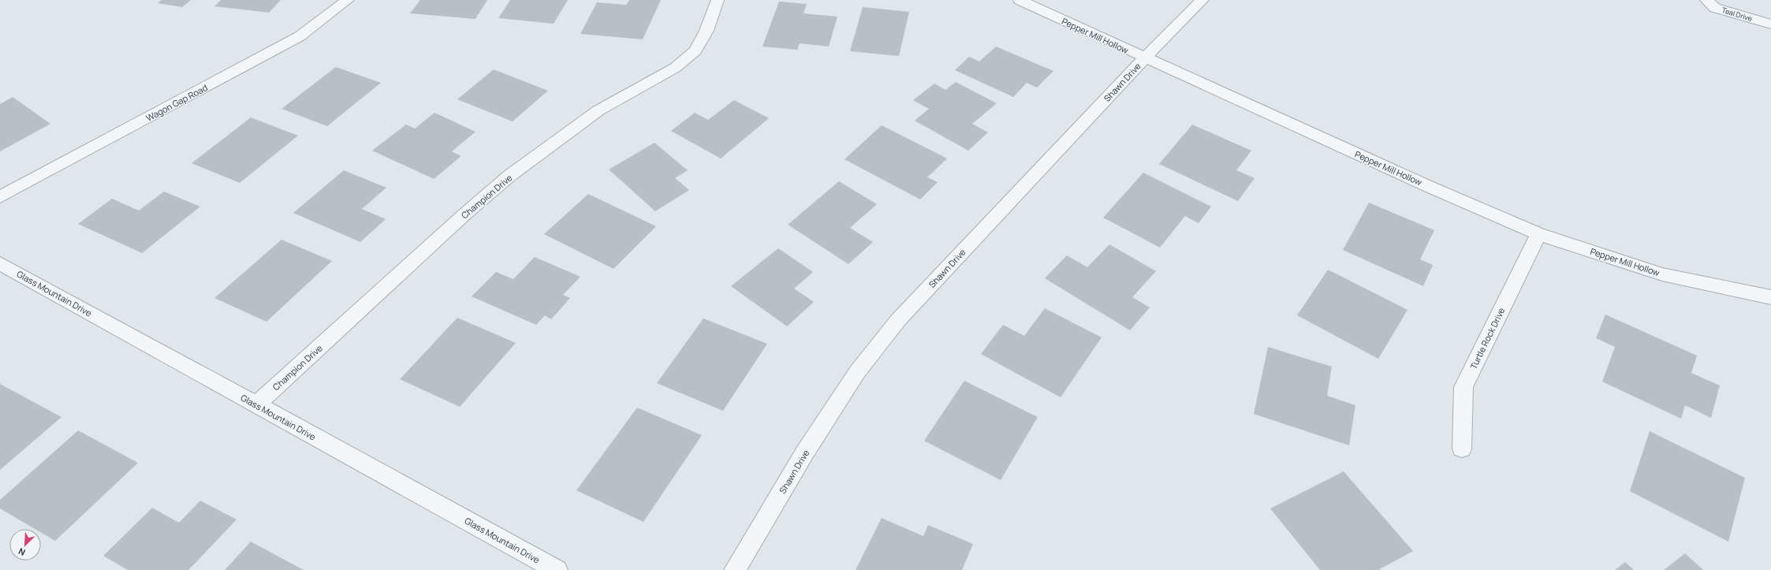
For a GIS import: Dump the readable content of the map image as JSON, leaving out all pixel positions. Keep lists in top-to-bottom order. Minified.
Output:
{"streets":{"street":["Teal Drive","Pepper Mill Hollow","Shawn Drive","Wagon Gap Road","Champion Drive","Glass Mountain Drive","Turtle Rock Drive"]},"crossings":[["Pepper Mill Hollow","Shawn Drive"],["Pepper Mill Hollow","Turtle Rock Drive"],["Champion Drive","Glass Mountain Drive"]],"north":"bottom left"}
